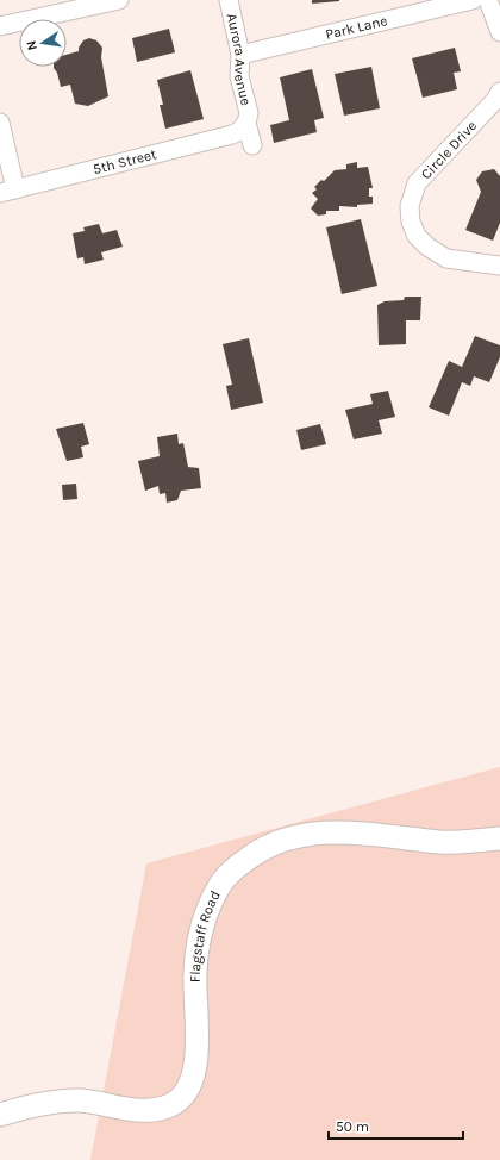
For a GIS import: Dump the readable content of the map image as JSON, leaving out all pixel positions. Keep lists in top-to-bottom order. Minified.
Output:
{"streets":{"street":["Park Lane","Aurora Avenue","Circle Drive","5th Street","Flagstaff Road"]},"crossings":[["Park Lane","Aurora Avenue"],["Aurora Avenue","5th Street"]],"scale_bar":"50 m","north":"left"}
